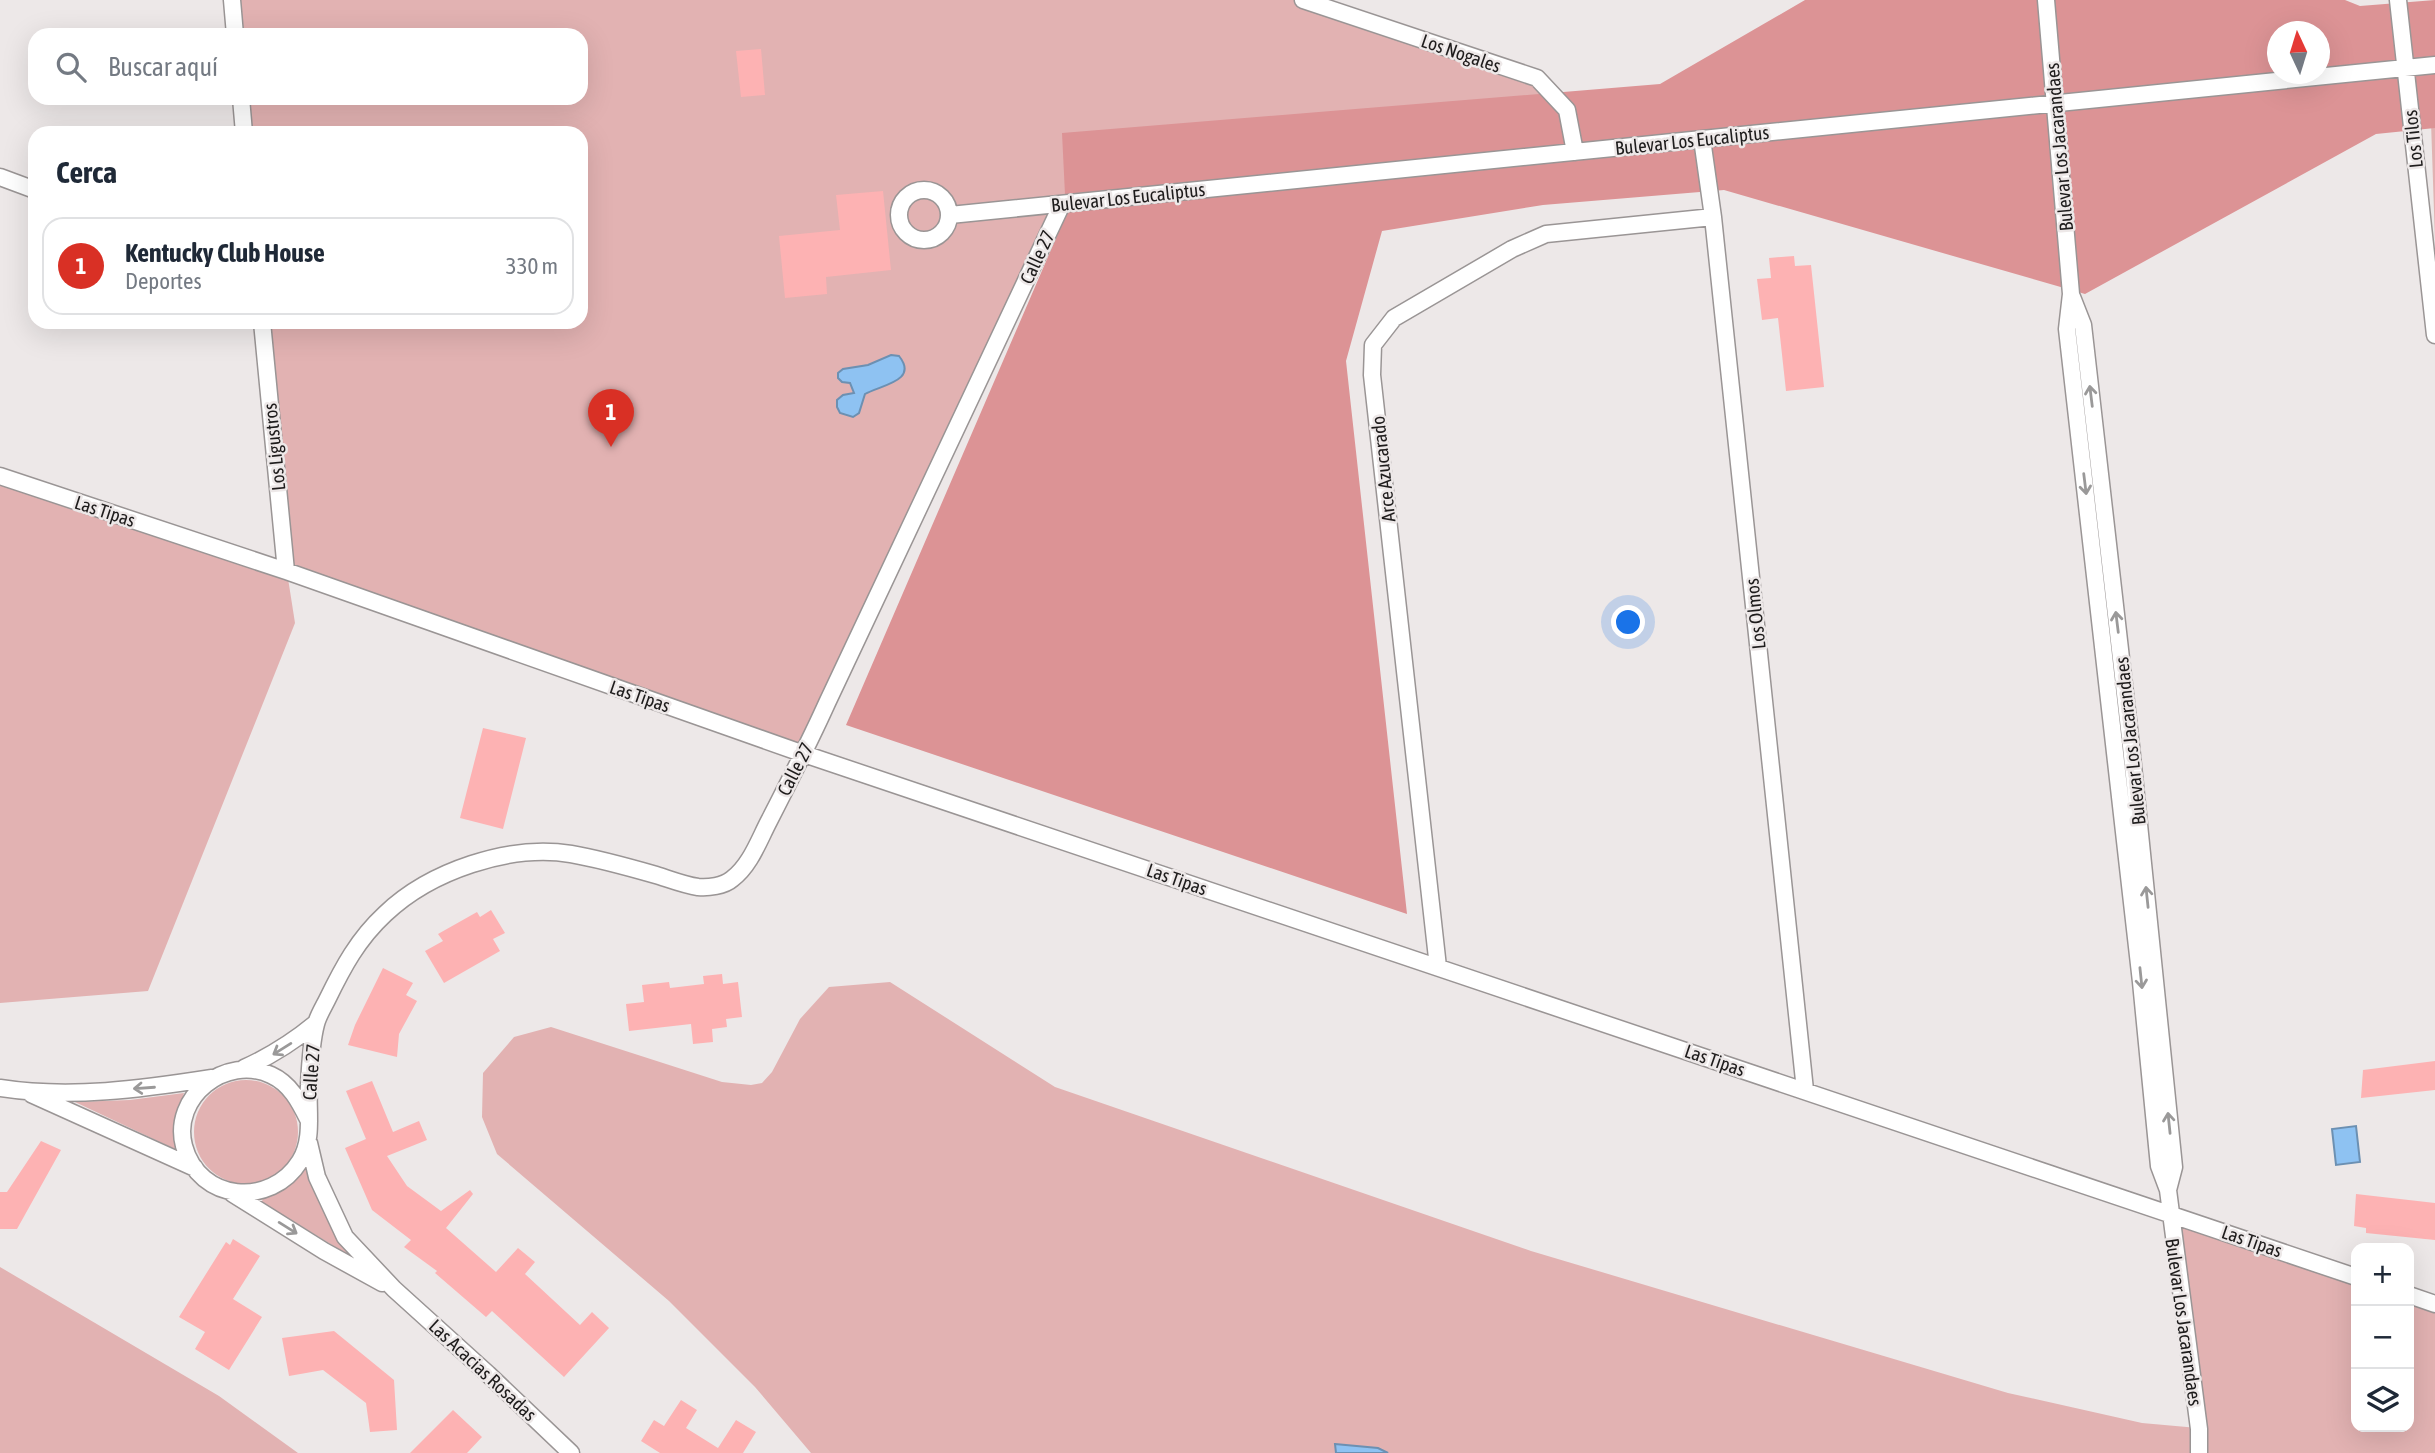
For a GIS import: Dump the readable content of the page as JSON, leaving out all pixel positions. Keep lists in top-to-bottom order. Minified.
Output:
{"streets":{"street":["Los Nogales","Los Tilos","Bulevar Los Eucaliptus","Bulevar Los Jacarandaes","Calle 27","Los Ligustros","Arce Azucarado","Las Tipas","Los Olmos","Las Acacias Rosadas"]},"crossings":[["Los Nogales","Bulevar Los Eucaliptus"],["Los Tilos","Bulevar Los Eucaliptus"],["Bulevar Los Eucaliptus","Bulevar Los Jacarandaes"],["Bulevar Los Eucaliptus","Calle 27"],["Bulevar Los Eucaliptus","Los Olmos"],["Bulevar Los Jacarandaes","Las Tipas"],["Calle 27","Las Tipas"],["Calle 27","Las Acacias Rosadas"],["Los Ligustros","Las Tipas"],["Arce Azucarado","Las Tipas"],["Arce Azucarado","Los Olmos"],["Las Tipas","Los Olmos"]],"north":"top","page":{"search":"Buscar aquí","heading":"Cerca","list":[{"mark":"1","name":"Kentucky Club House","note":"Deportes","value":"330 m"}],"pins":"1","map_buttons":["+","−"]}}
